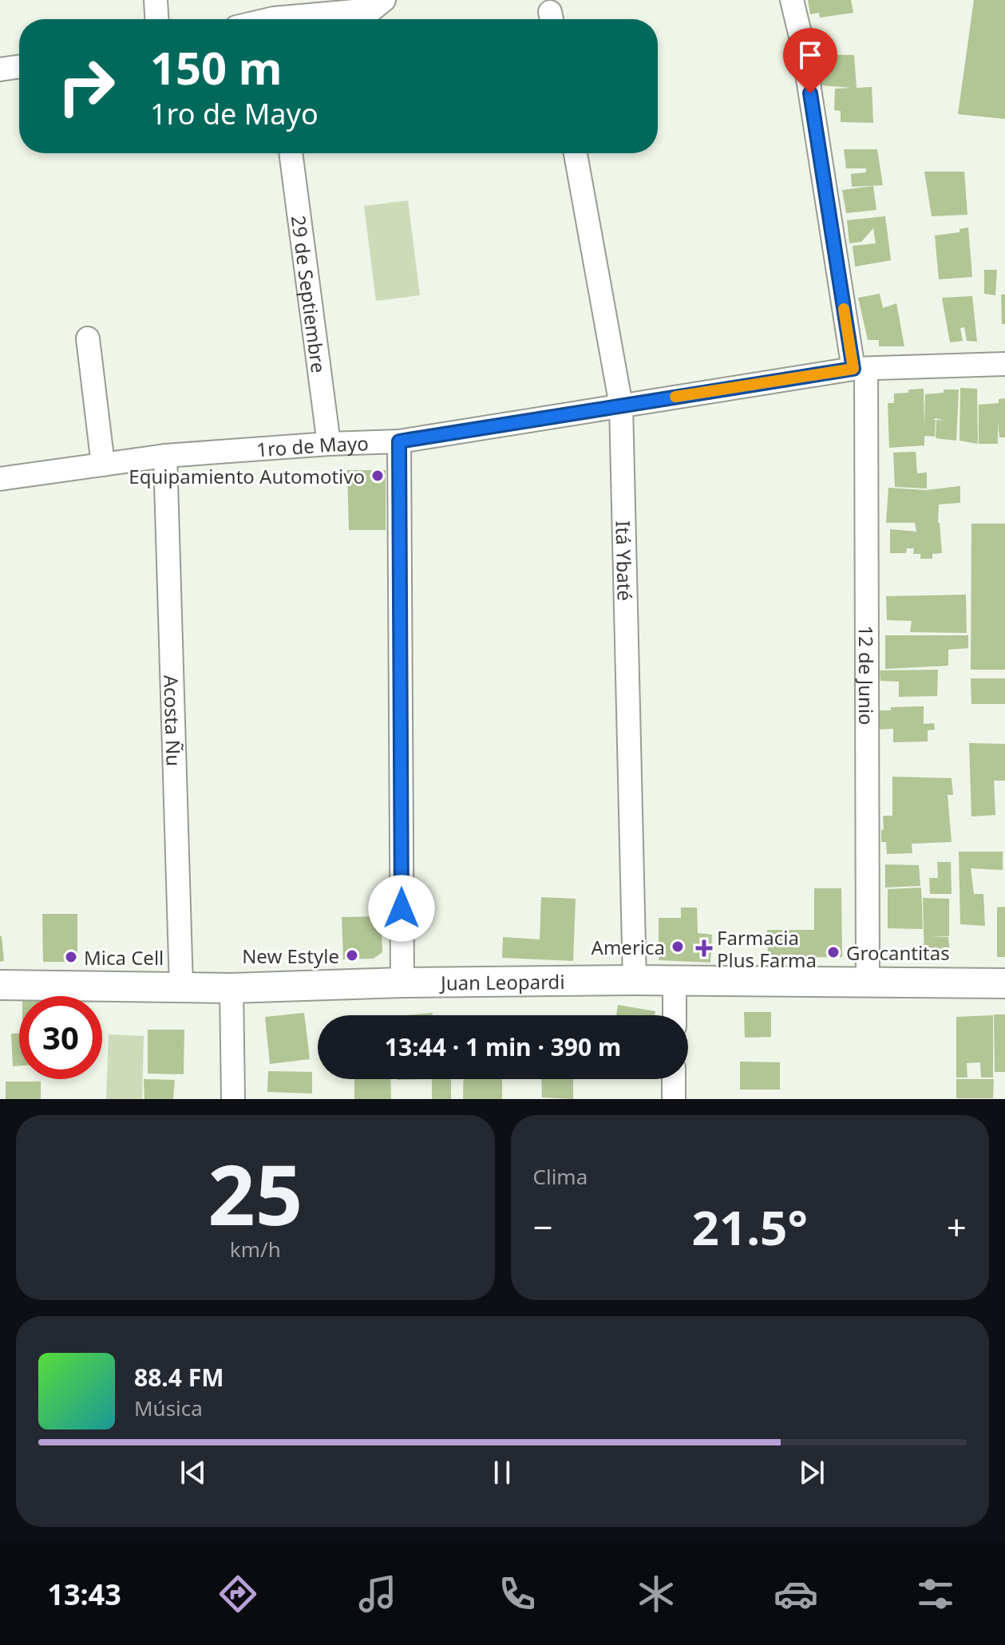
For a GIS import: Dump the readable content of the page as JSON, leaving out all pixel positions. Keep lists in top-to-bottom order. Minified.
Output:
{"streets":{"main road":["Juan Leopardi"],"street":["29 de Septiembre","1ro de Mayo","Itá Ybaté","12 de Junio","Acosta Ñu"]},"crossings":[["29 de Septiembre","1ro de Mayo"],["1ro de Mayo","Itá Ybaté"],["1ro de Mayo","12 de Junio"],["1ro de Mayo","Acosta Ñu"],["Itá Ybaté","Juan Leopardi"],["12 de Junio","Juan Leopardi"],["Acosta Ñu","Juan Leopardi"]],"places":{"other":["Equipamiento Automotivo","America","Grocantitas","New Estyle","Mica Cell"],"health":["Farmacia Plus Farma"]},"page":{"turn":["150 m","1ro de Mayo"],"limit":"30","trip":"13:44 · 1 min · 390 m","tile":[["25","km/h"],"Clima"],"heat":["−","21.5°","+"],"song":["88.4 FM","Música"],"tabs":"13:43"}}
